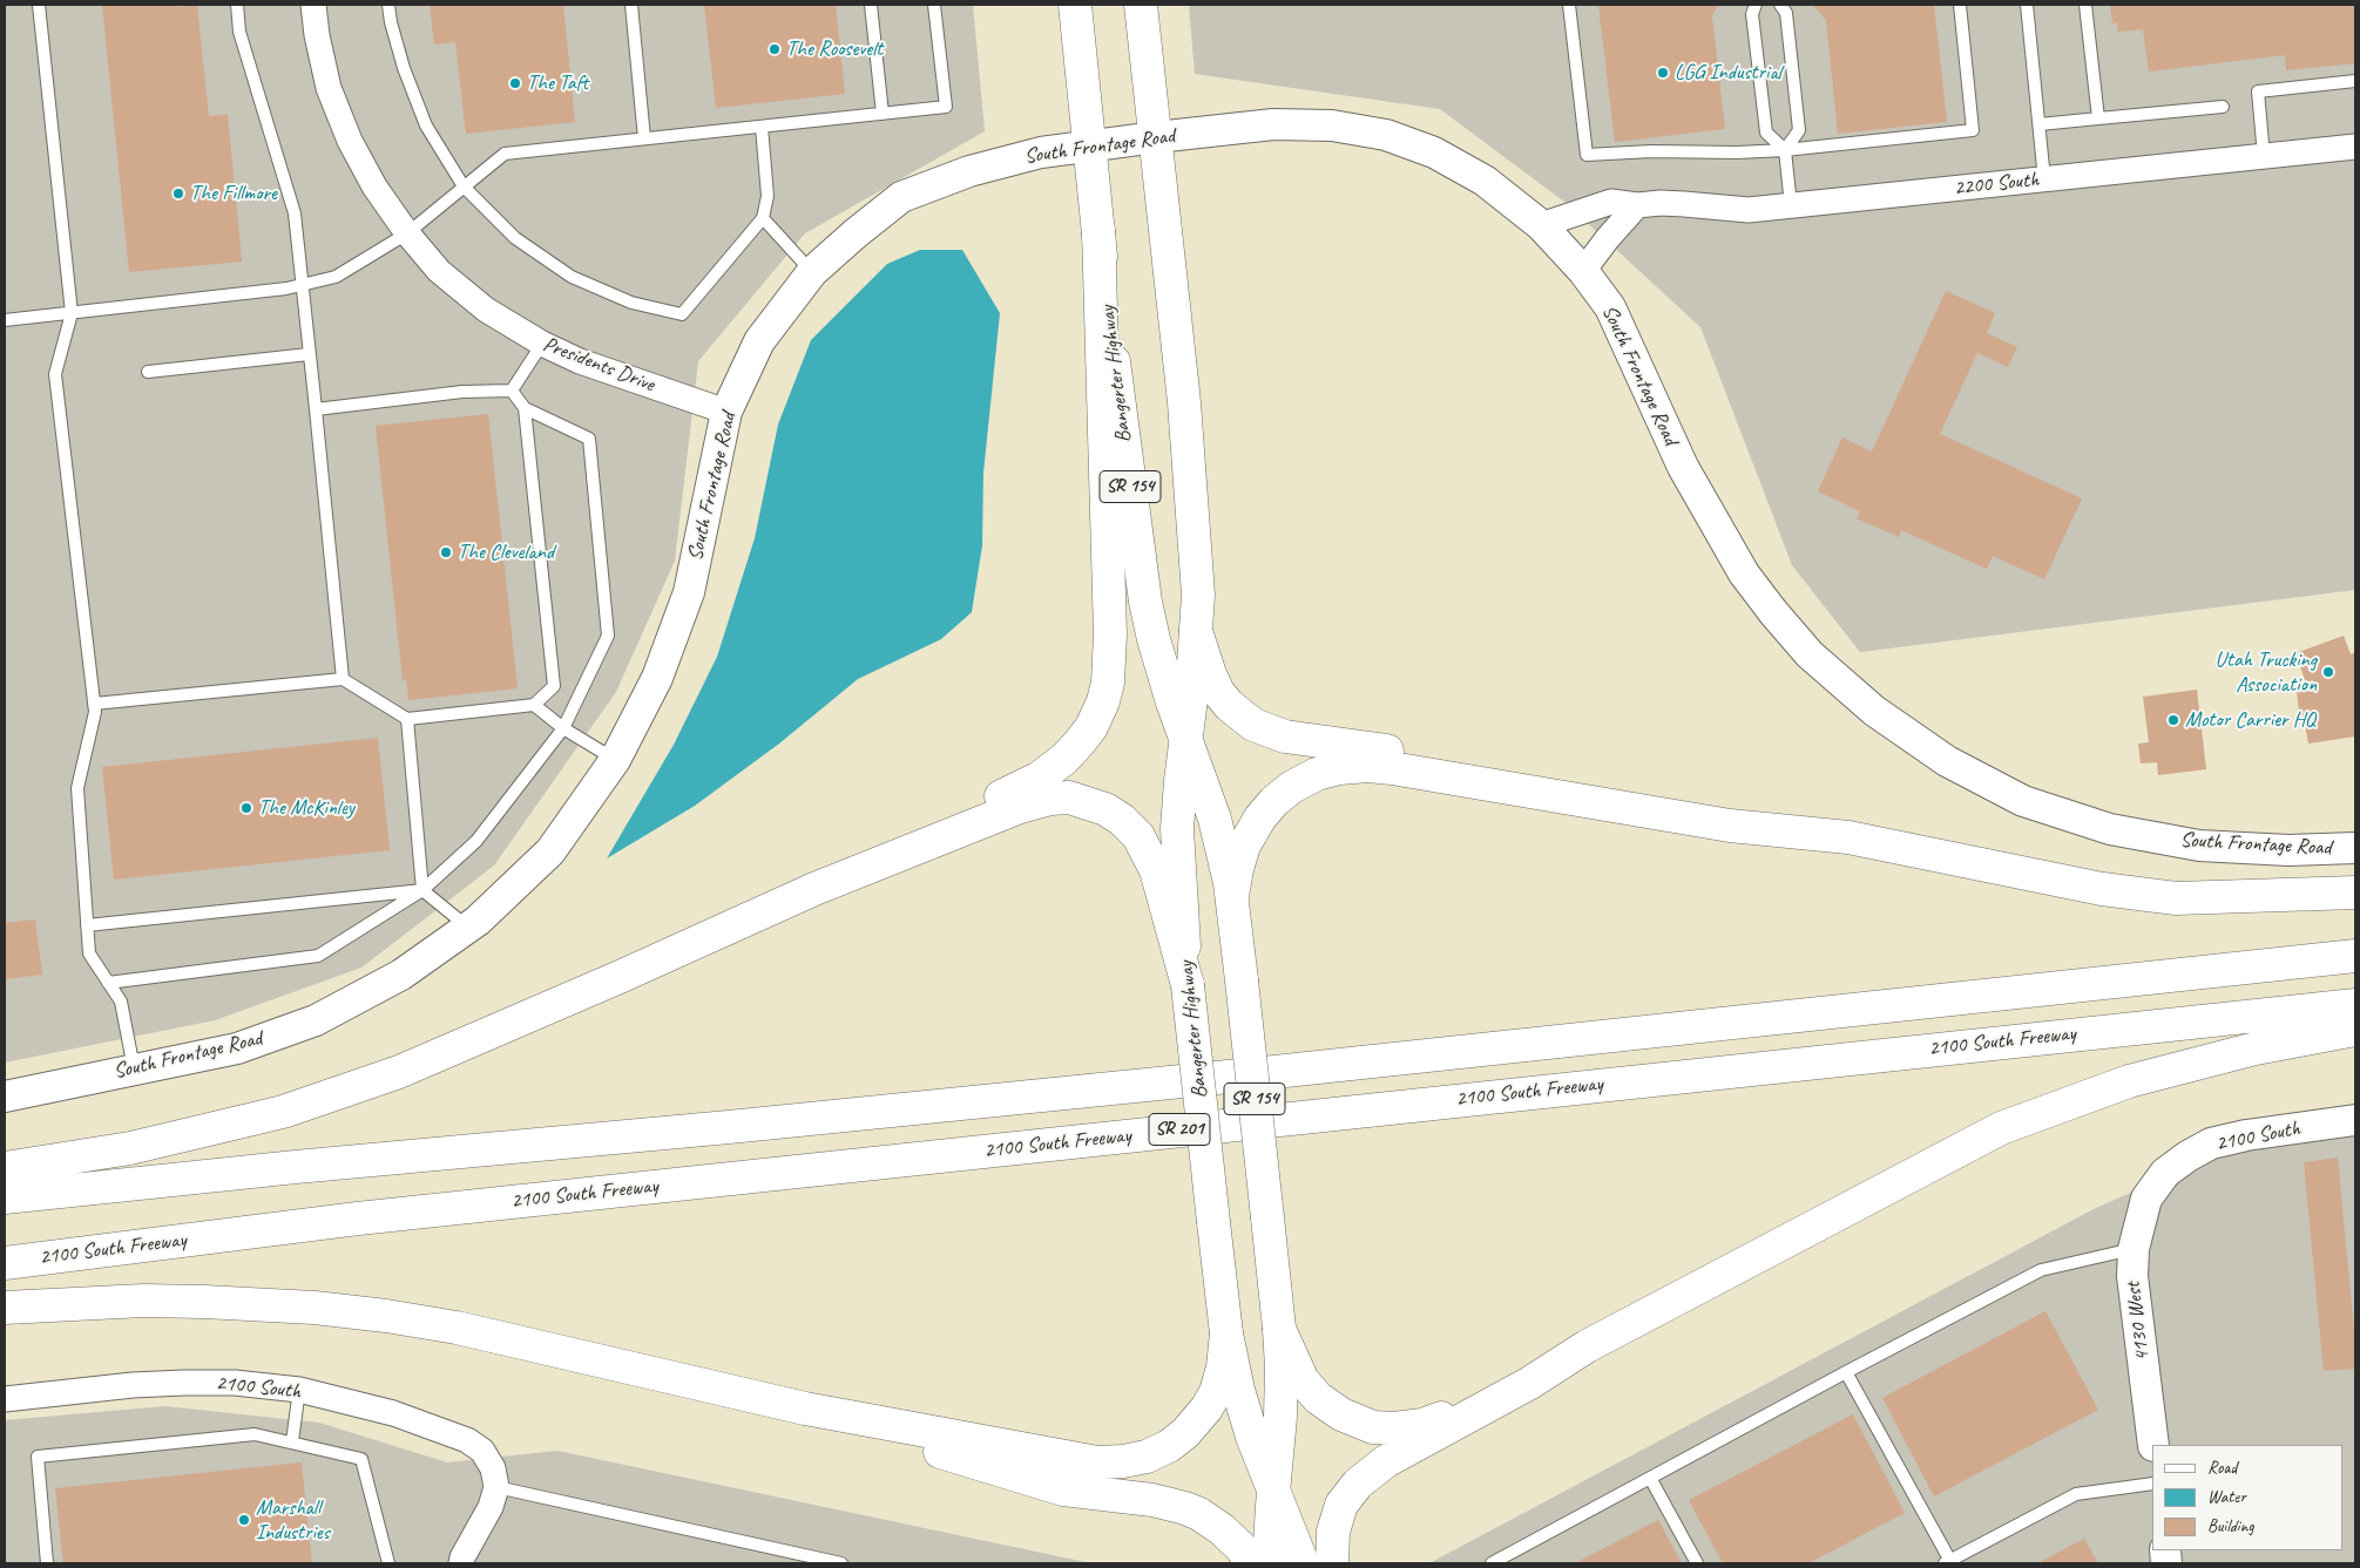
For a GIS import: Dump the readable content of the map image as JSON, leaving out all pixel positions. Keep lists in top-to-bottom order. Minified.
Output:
{"streets":{"highway":["Bangerter Highway","SR 154","2100 South Freeway","SR 201"],"street":["South Frontage Road","2200 South","Presidents Drive","2100 South","4130 West"]},"crossings":[["South Frontage Road","2200 South"],["South Frontage Road","Presidents Drive"],["South Frontage Road","Bangerter Highway"],["2100 South","4130 West"]],"places":["The Roosevelt","LGG Industrial","The Taft","The Fillmore","The Cleveland","Utah Trucking Association","Motor Carrier HQ","The McKinley","Marshall Industries"],"legend":["Road","Water","Building"]}
